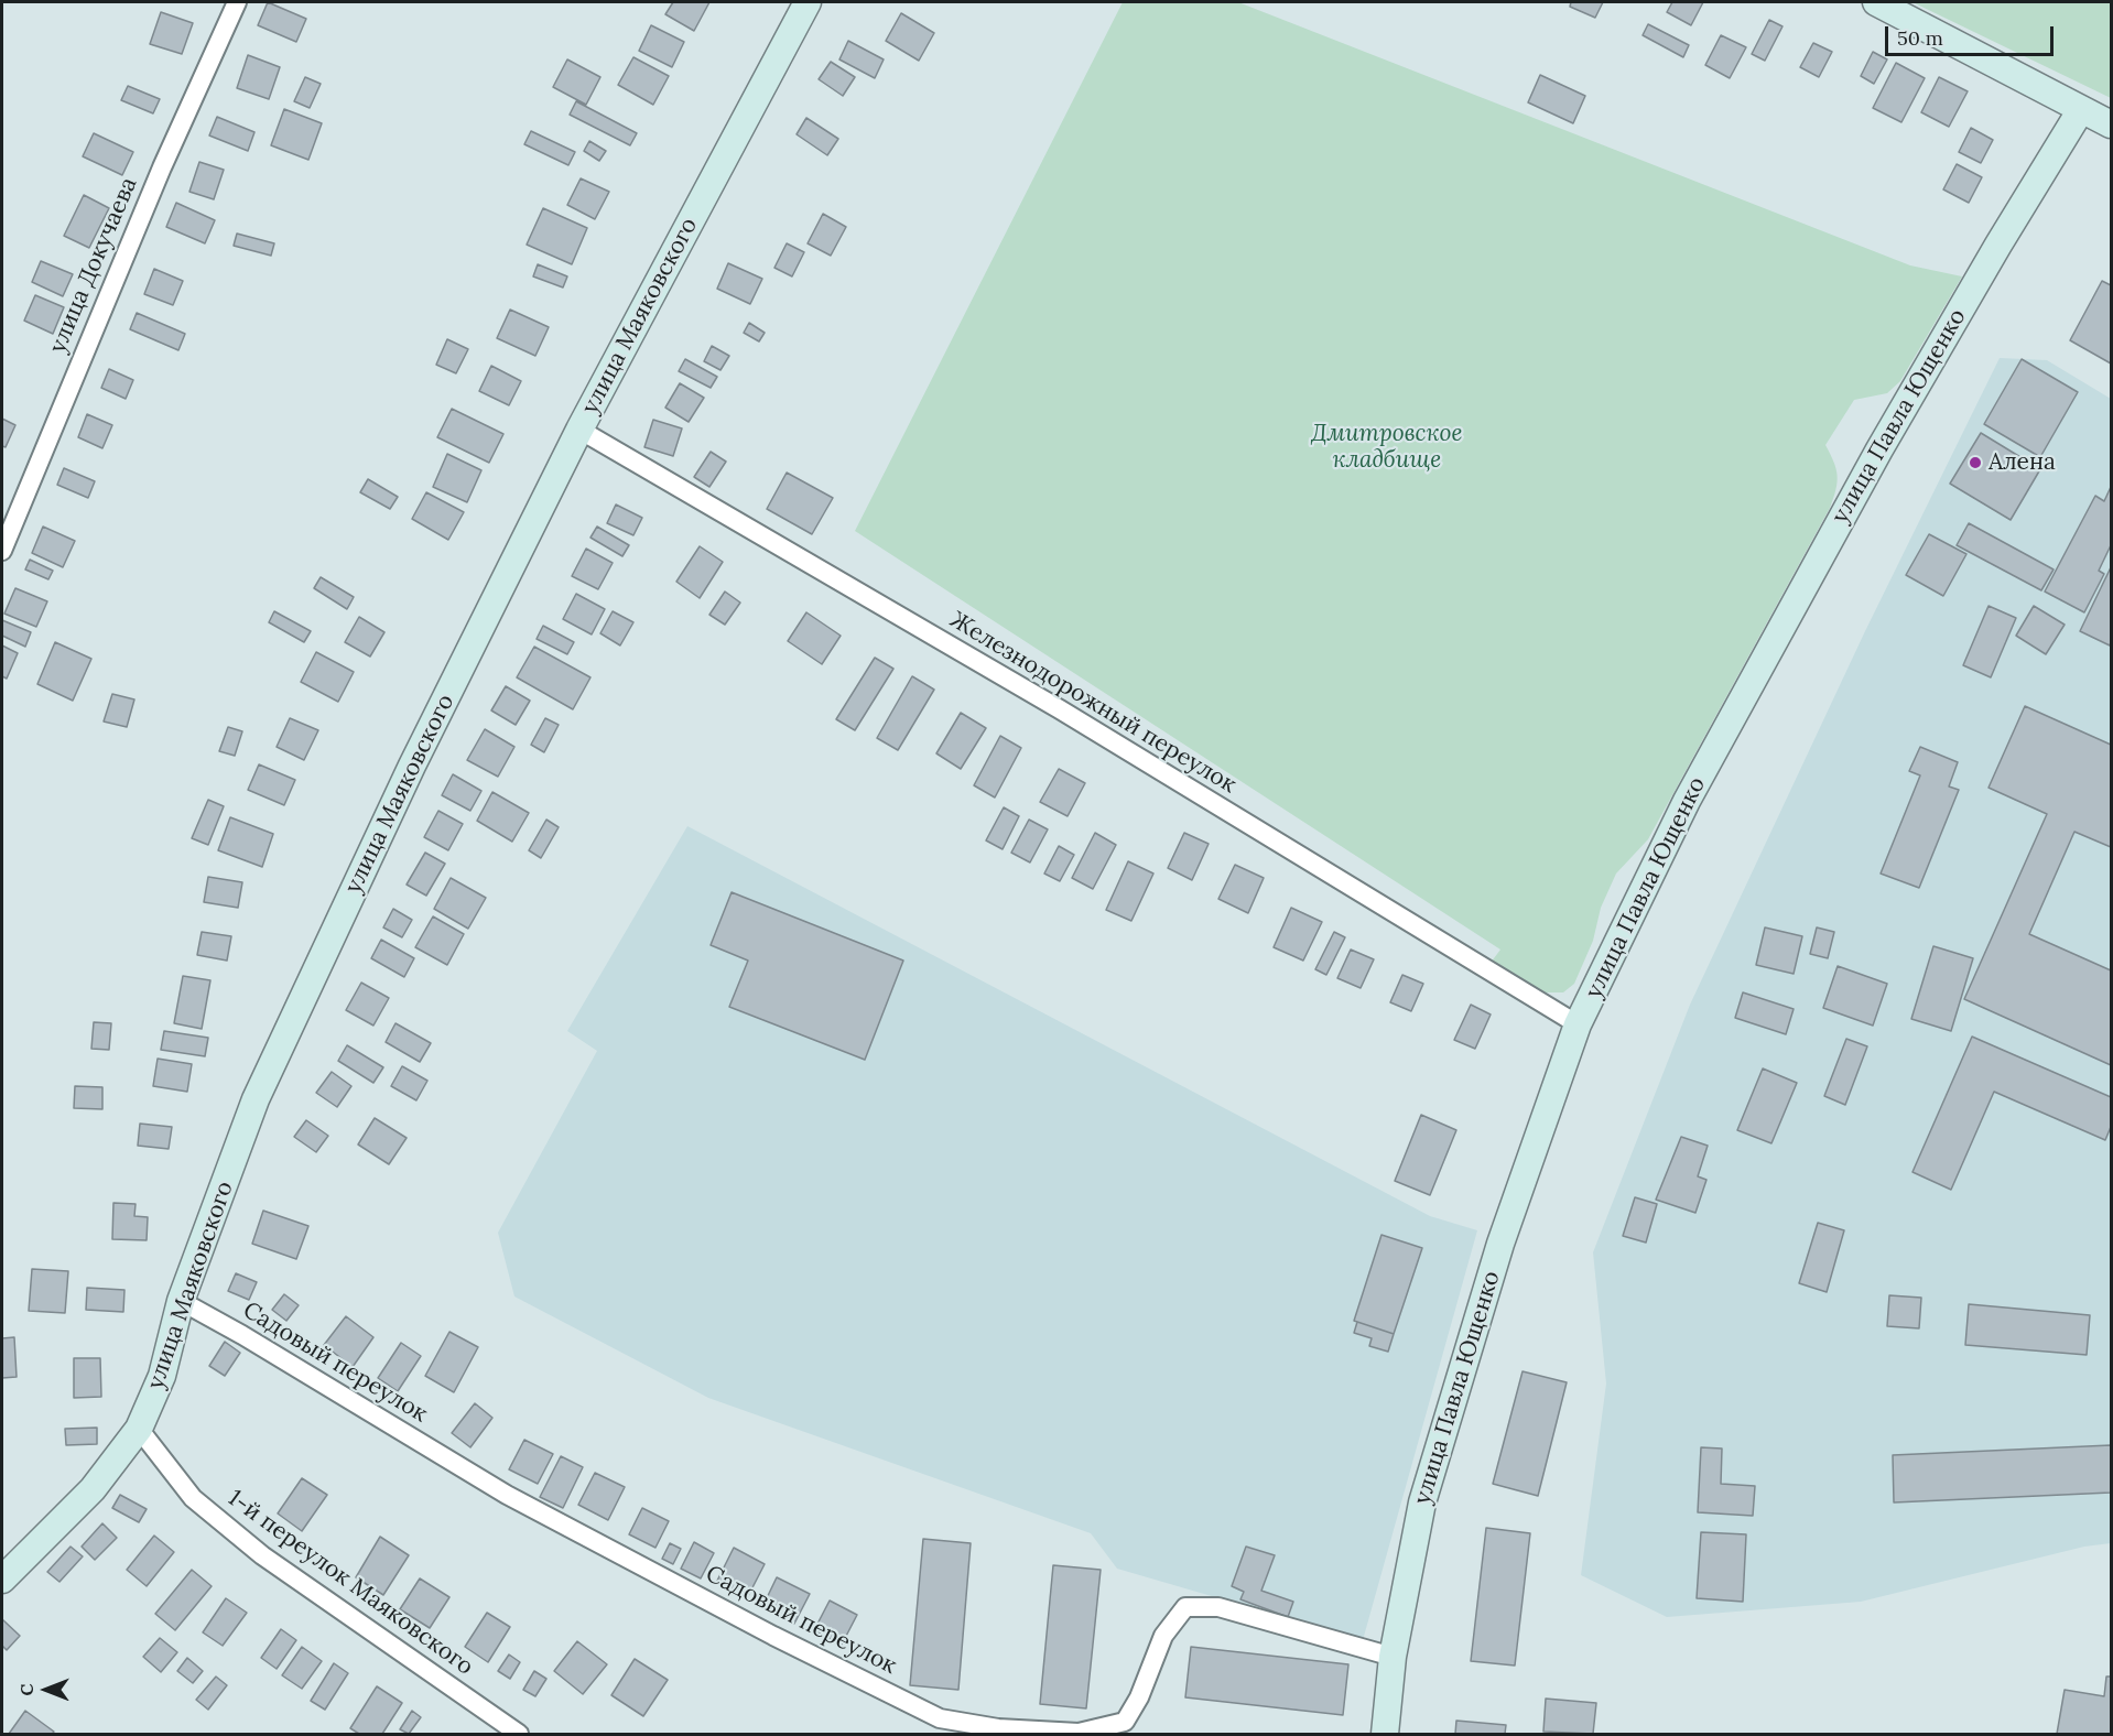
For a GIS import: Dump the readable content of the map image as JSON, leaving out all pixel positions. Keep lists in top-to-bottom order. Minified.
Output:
{"streets":{"street":["улица Докучаева","улица Маяковского","улица Павла Ющенко","Железнодорожный переулок","Садовый переулок","1-й переулок Маяковского"]},"crossings":[["улица Маяковского","Железнодорожный переулок"],["улица Маяковского","Садовый переулок"],["улица Маяковского","1-й переулок Маяковского"],["улица Павла Ющенко","Железнодорожный переулок"],["улица Павла Ющенко","Садовый переулок"]],"parks":["Дмитровское кладбище"],"places":["Алена"],"scale_bar":"50 m","north":"left"}
